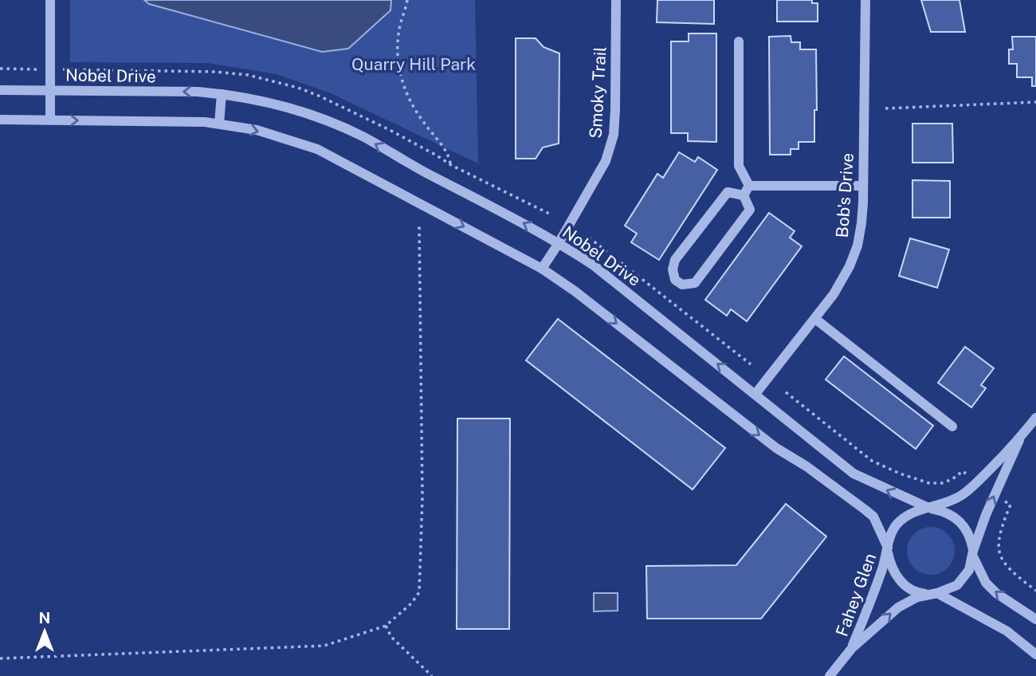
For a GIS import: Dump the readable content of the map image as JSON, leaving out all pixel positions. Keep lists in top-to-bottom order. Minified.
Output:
{"streets":{"street":["Nobel Drive","Smoky Trail","Bob's Drive","Fahey Glen"]},"crossings":[["Nobel Drive","Smoky Trail"],["Nobel Drive","Bob's Drive"],["Nobel Drive","Fahey Glen"]],"parks":["Quarry Hill Park"],"north":"top"}
